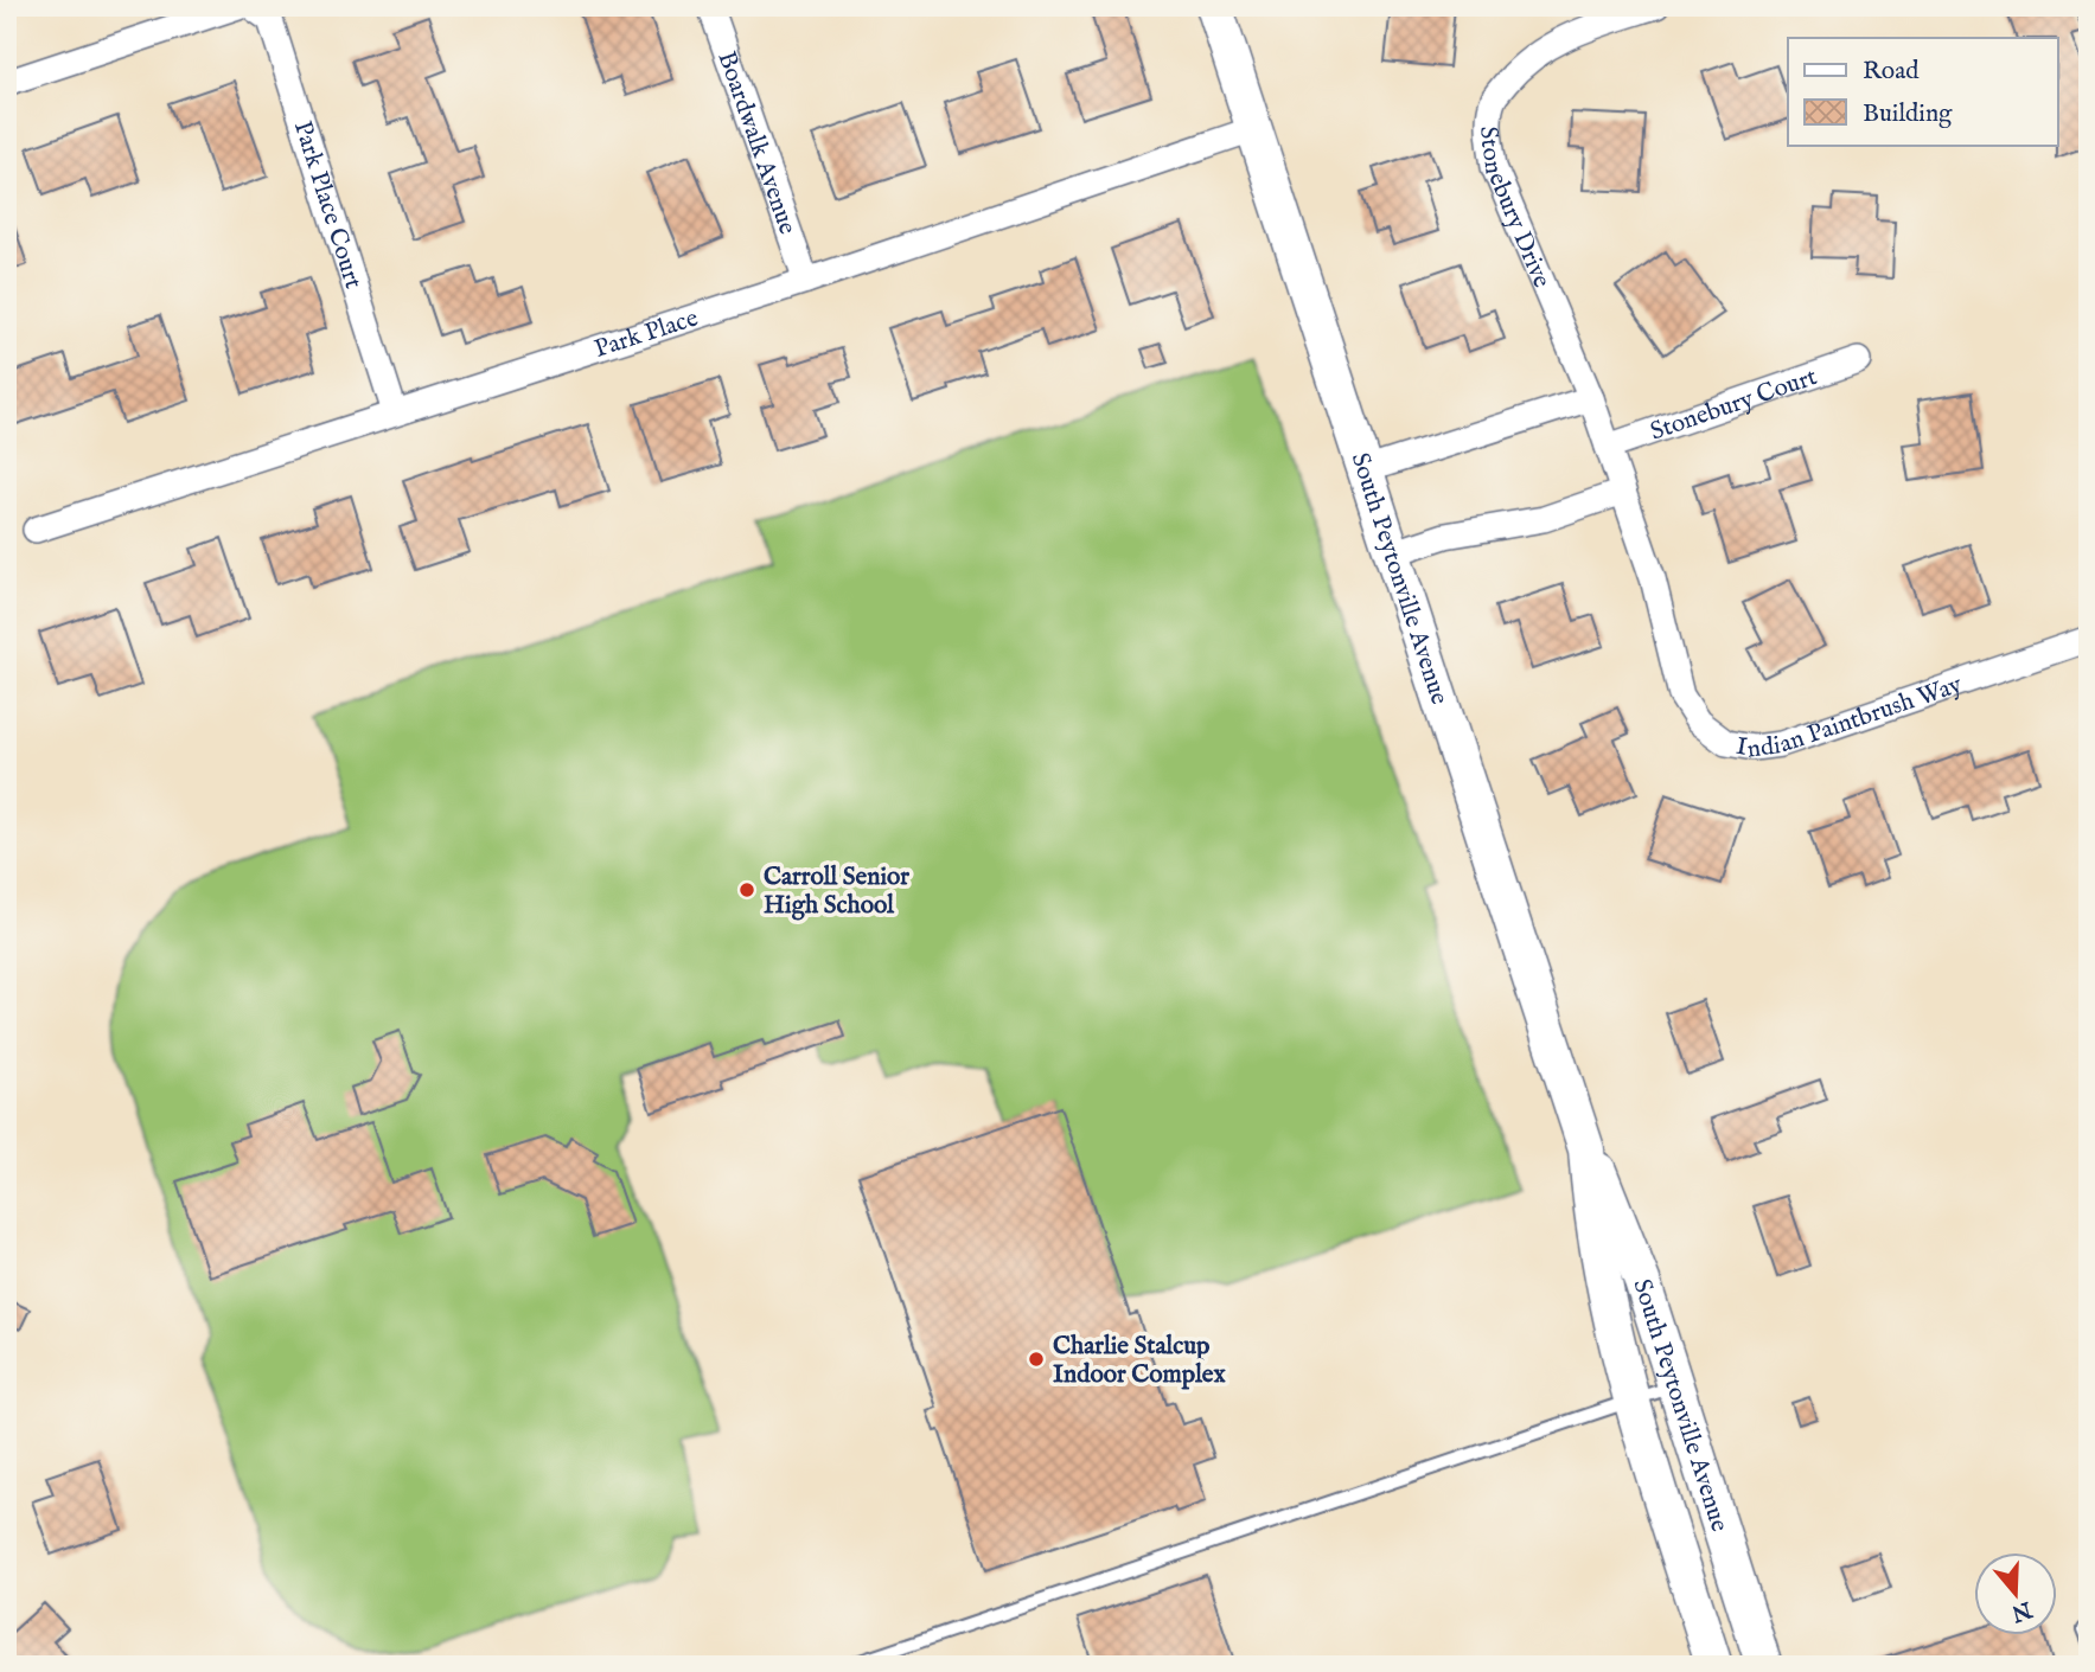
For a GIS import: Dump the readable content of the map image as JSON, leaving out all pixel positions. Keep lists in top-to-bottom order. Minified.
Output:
{"streets":{"street":["Boardwalk Avenue","Park Place Court","Stonebury Drive","Park Place","Stonebury Court","South Peytonville Avenue","Indian Paintbrush Way"]},"crossings":[["Boardwalk Avenue","Park Place"],["Park Place Court","Park Place"],["Stonebury Drive","Stonebury Court"],["Stonebury Drive","Indian Paintbrush Way"],["Park Place","South Peytonville Avenue"],["Stonebury Court","Indian Paintbrush Way"]],"places":["Carroll Senior High School","Charlie Stalcup Indoor Complex"],"legend":["Road","Building"],"north":"bottom"}
